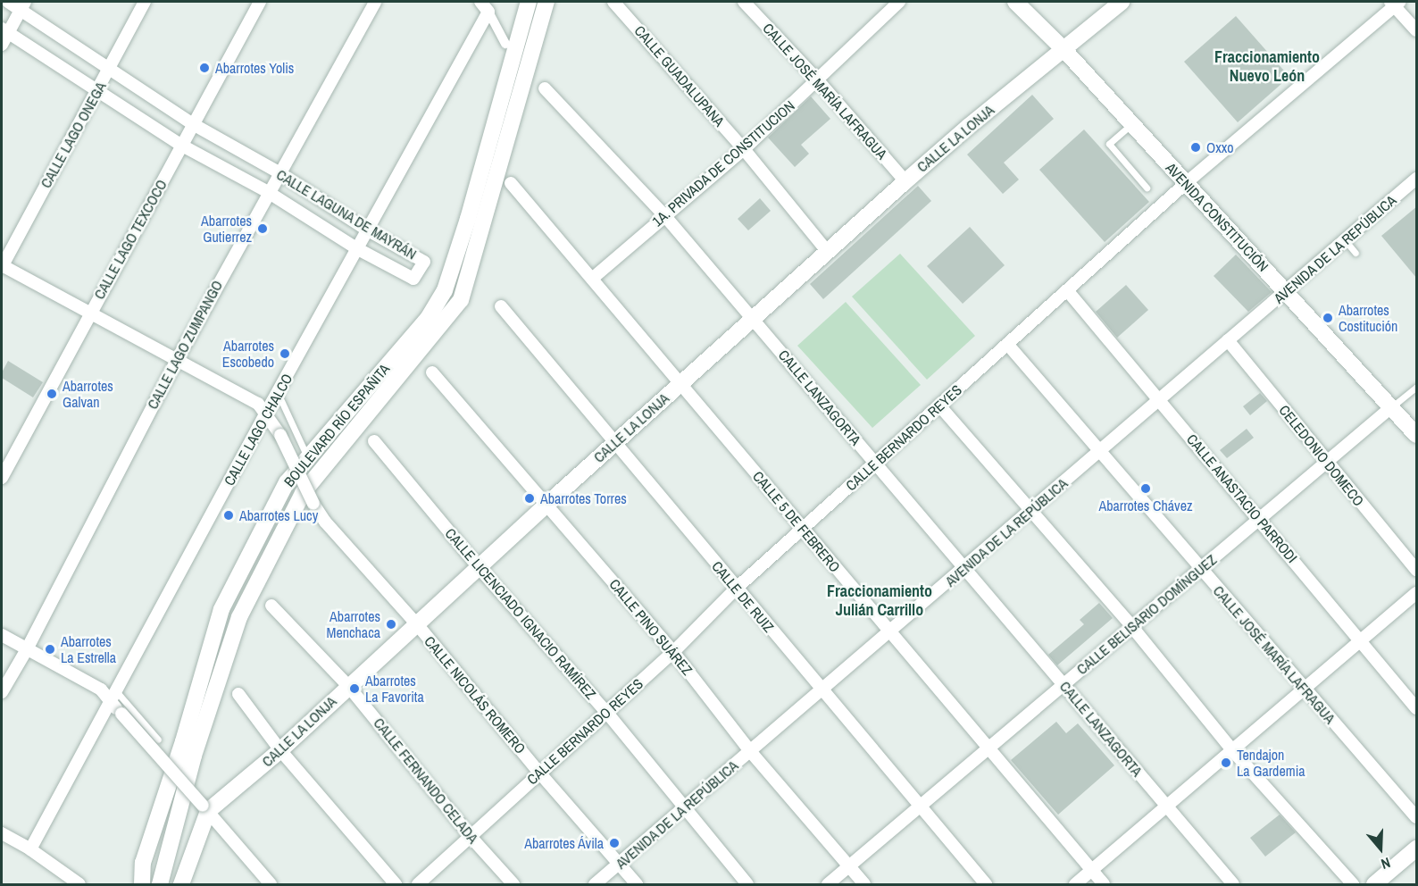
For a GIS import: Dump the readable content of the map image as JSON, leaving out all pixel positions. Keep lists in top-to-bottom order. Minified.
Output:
{"streets":{"main road":["CALLE LA LONJA","AVENIDA CONSTITUCIÓN","BOULEVARD RÍO ESPAÑITA"],"street":["CALLE GUADALUPANA","CALLE JOSÉ MARÍA LAFRAGUA","CALLE LAGO ONEGA","1A. PRIVADA DE CONSTITUCION","CALLE LAGUNA DE MAYRÁN","CALLE LAGO TEXCOCO","AVENIDA DE LA REPÚBLICA","CALLE LAGO ZUMPANGO","CALLE LANZAGORTA","CALLE LAGO CHALCO","CALLE BERNARDO REYES","CELEDONIO DOMECO","CALLE ANASTACIO PARRODI","CALLE 5 DE FEBRERO","CALLE DE RUIZ","CALLE LICENCIADO IGNACIO RAMÍREZ","CALLE BELISARIO DOMÍNGUEZ","CALLE PINO SUÁREZ","CALLE NICOLÁS ROMERO","CALLE FERNANDO CELADA"]},"crossings":[["CALLE GUADALUPANA","CALLE LA LONJA"],["CALLE GUADALUPANA","1A. PRIVADA DE CONSTITUCION"],["CALLE JOSÉ MARÍA LAFRAGUA","CALLE LA LONJA"],["CALLE JOSÉ MARÍA LAFRAGUA","1A. PRIVADA DE CONSTITUCION"],["CALLE JOSÉ MARÍA LAFRAGUA","AVENIDA DE LA REPÚBLICA"],["CALLE JOSÉ MARÍA LAFRAGUA","CALLE BERNARDO REYES"],["CALLE JOSÉ MARÍA LAFRAGUA","CALLE BELISARIO DOMÍNGUEZ"],["CALLE LAGO ONEGA","CALLE LAGUNA DE MAYRÁN"],["CALLE LAGO ONEGA","CALLE NICOLÁS ROMERO"],["CALLE LA LONJA","AVENIDA CONSTITUCIÓN"],["CALLE LA LONJA","CALLE LANZAGORTA"],["CALLE LA LONJA","CALLE 5 DE FEBRERO"],["CALLE LA LONJA","CALLE DE RUIZ"],["CALLE LA LONJA","CALLE LICENCIADO IGNACIO RAMÍREZ"],["CALLE LA LONJA","CALLE PINO SUÁREZ"],["CALLE LA LONJA","CALLE NICOLÁS ROMERO"],["CALLE LA LONJA","CALLE FERNANDO CELADA"],["1A. PRIVADA DE CONSTITUCION","CALLE LANZAGORTA"],["1A. PRIVADA DE CONSTITUCION","CALLE 5 DE FEBRERO"],["CALLE LAGUNA DE MAYRÁN","CALLE LAGO TEXCOCO"],["CALLE LAGUNA DE MAYRÁN","CALLE LAGO ZUMPANGO"],["CALLE LAGUNA DE MAYRÁN","CALLE LAGO CHALCO"],["AVENIDA CONSTITUCIÓN","AVENIDA DE LA REPÚBLICA"],["AVENIDA CONSTITUCIÓN","CALLE BERNARDO REYES"],["AVENIDA CONSTITUCIÓN","CALLE BELISARIO DOMÍNGUEZ"],["CALLE LAGO TEXCOCO","CALLE NICOLÁS ROMERO"],["AVENIDA DE LA REPÚBLICA","CALLE LANZAGORTA"],["AVENIDA DE LA REPÚBLICA","CELEDONIO DOMECO"],["AVENIDA DE LA REPÚBLICA","CALLE ANASTACIO PARRODI"],["AVENIDA DE LA REPÚBLICA","CALLE 5 DE FEBRERO"],["AVENIDA DE LA REPÚBLICA","CALLE DE RUIZ"],["AVENIDA DE LA REPÚBLICA","CALLE LICENCIADO IGNACIO RAMÍREZ"],["AVENIDA DE LA REPÚBLICA","CALLE PINO SUÁREZ"],["AVENIDA DE LA REPÚBLICA","CALLE NICOLÁS ROMERO"],["CALLE LAGO ZUMPANGO","CALLE NICOLÁS ROMERO"],["CALLE LANZAGORTA","CALLE BERNARDO REYES"],["CALLE LANZAGORTA","CALLE BELISARIO DOMÍNGUEZ"],["CALLE LAGO CHALCO","CALLE NICOLÁS ROMERO"],["CALLE BERNARDO REYES","CALLE ANASTACIO PARRODI"],["CALLE BERNARDO REYES","CALLE 5 DE FEBRERO"],["CALLE BERNARDO REYES","CALLE DE RUIZ"],["CALLE BERNARDO REYES","CALLE LICENCIADO IGNACIO RAMÍREZ"],["CALLE BERNARDO REYES","CALLE PINO SUÁREZ"],["CALLE BERNARDO REYES","CALLE NICOLÁS ROMERO"],["CALLE BERNARDO REYES","CALLE FERNANDO CELADA"],["CELEDONIO DOMECO","CALLE BELISARIO DOMÍNGUEZ"],["CALLE ANASTACIO PARRODI","CALLE BELISARIO DOMÍNGUEZ"],["CALLE 5 DE FEBRERO","CALLE BELISARIO DOMÍNGUEZ"],["CALLE DE RUIZ","CALLE BELISARIO DOMÍNGUEZ"],["CALLE BELISARIO DOMÍNGUEZ","CALLE PINO SUÁREZ"]],"districts":["Fraccionamiento Nuevo León","Fraccionamiento Julián Carrillo"],"places":["Abarrotes Yolis","Oxxo","Abarrotes Gutierrez","Abarrotes Costitución","Abarrotes Escobedo","Abarrotes Galvan","Abarrotes Chávez","Abarrotes Torres","Abarrotes Lucy","Abarrotes Menchaca","Abarrotes La Estrella","Abarrotes La Favorita","Tendajon La Gardemia","Abarrotes Ávila"],"north":"bottom"}
